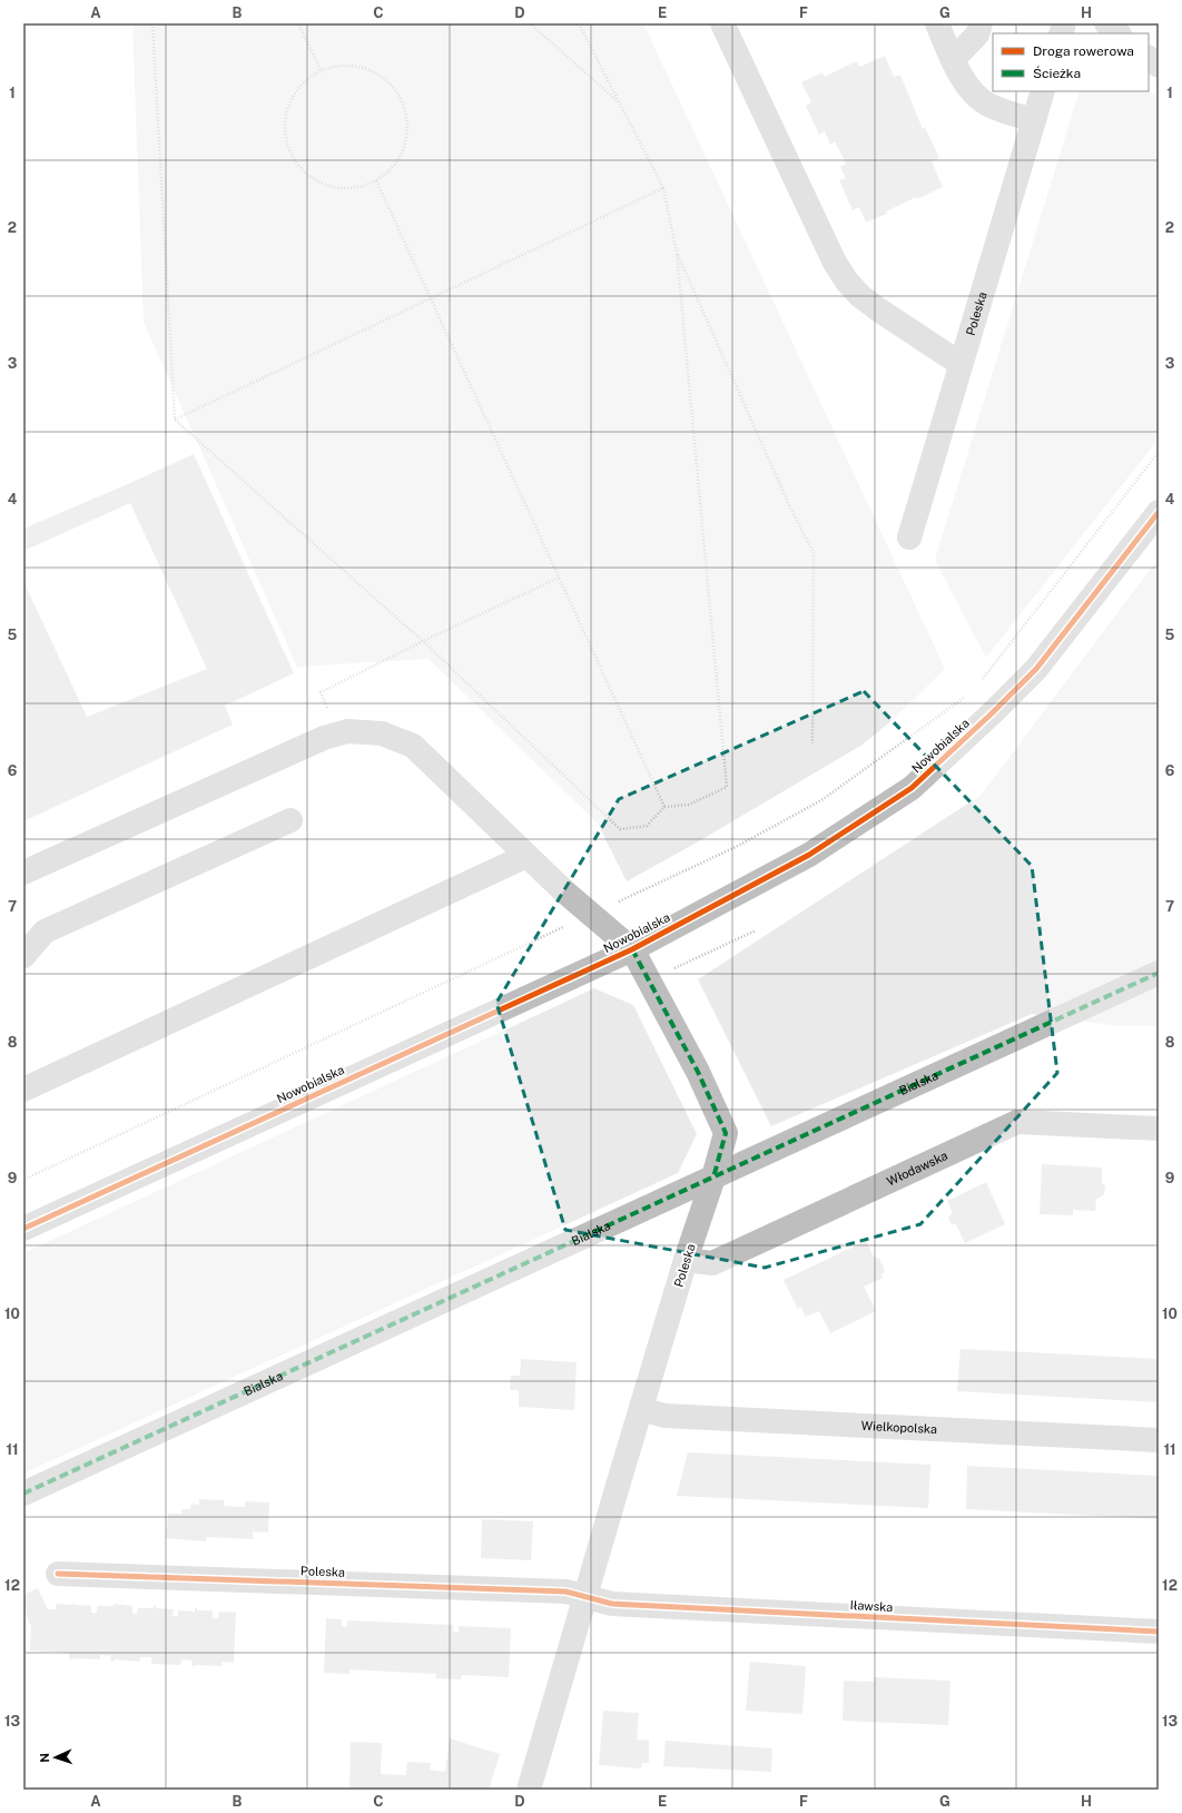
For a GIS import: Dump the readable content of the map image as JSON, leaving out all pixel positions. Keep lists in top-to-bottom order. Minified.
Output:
{"streets":{"street":["Poleska","Nowobialska","Bialska","Włodawska","Wielkopolska","Iławska"]},"crossings":[["Poleska","Nowobialska"],["Poleska","Bialska"],["Poleska","Włodawska"],["Poleska","Wielkopolska"],["Poleska","Iławska"]],"legend":["Droga rowerowa","Ścieżka"],"north":"left","grid":{"columns":["A","B","C","D","E","F","G","H"],"rows":["1","2","3","4","5","6","7","8","9","10","11","12","13"]}}
